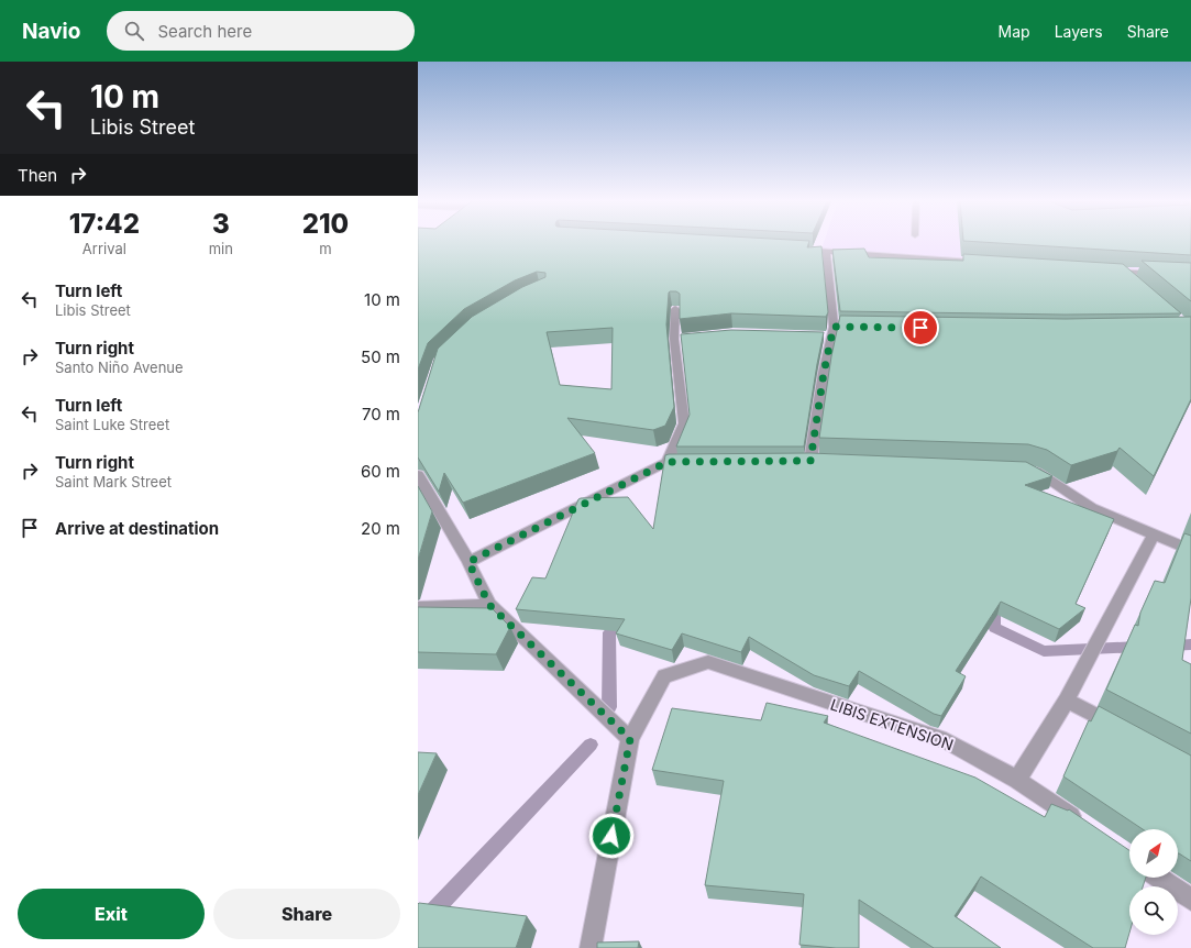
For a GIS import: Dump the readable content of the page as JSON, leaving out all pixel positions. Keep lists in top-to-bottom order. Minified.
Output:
{"streets":{"street":["LIBIS EXTENSION"]},"north":"top right","page":{"header":"Navio","search":"Search here","nav":["Map","Layers","Share"],"turn":["10 m","Libis Street"],"then":"Then","eta":["17:42","Arrival","3","min","210","m"],"list":[{"name":"Turn left","note":"Libis Street","value":"10 m"},{"name":"Turn right","note":"Santo Niño Avenue","value":"50 m"},{"name":"Turn left","note":"Saint Luke Street","value":"70 m"},{"name":"Turn right","note":"Saint Mark Street","value":"60 m"},{"name":"Arrive at destination","value":"20 m"}],"buttons":["Exit","Share"]}}
